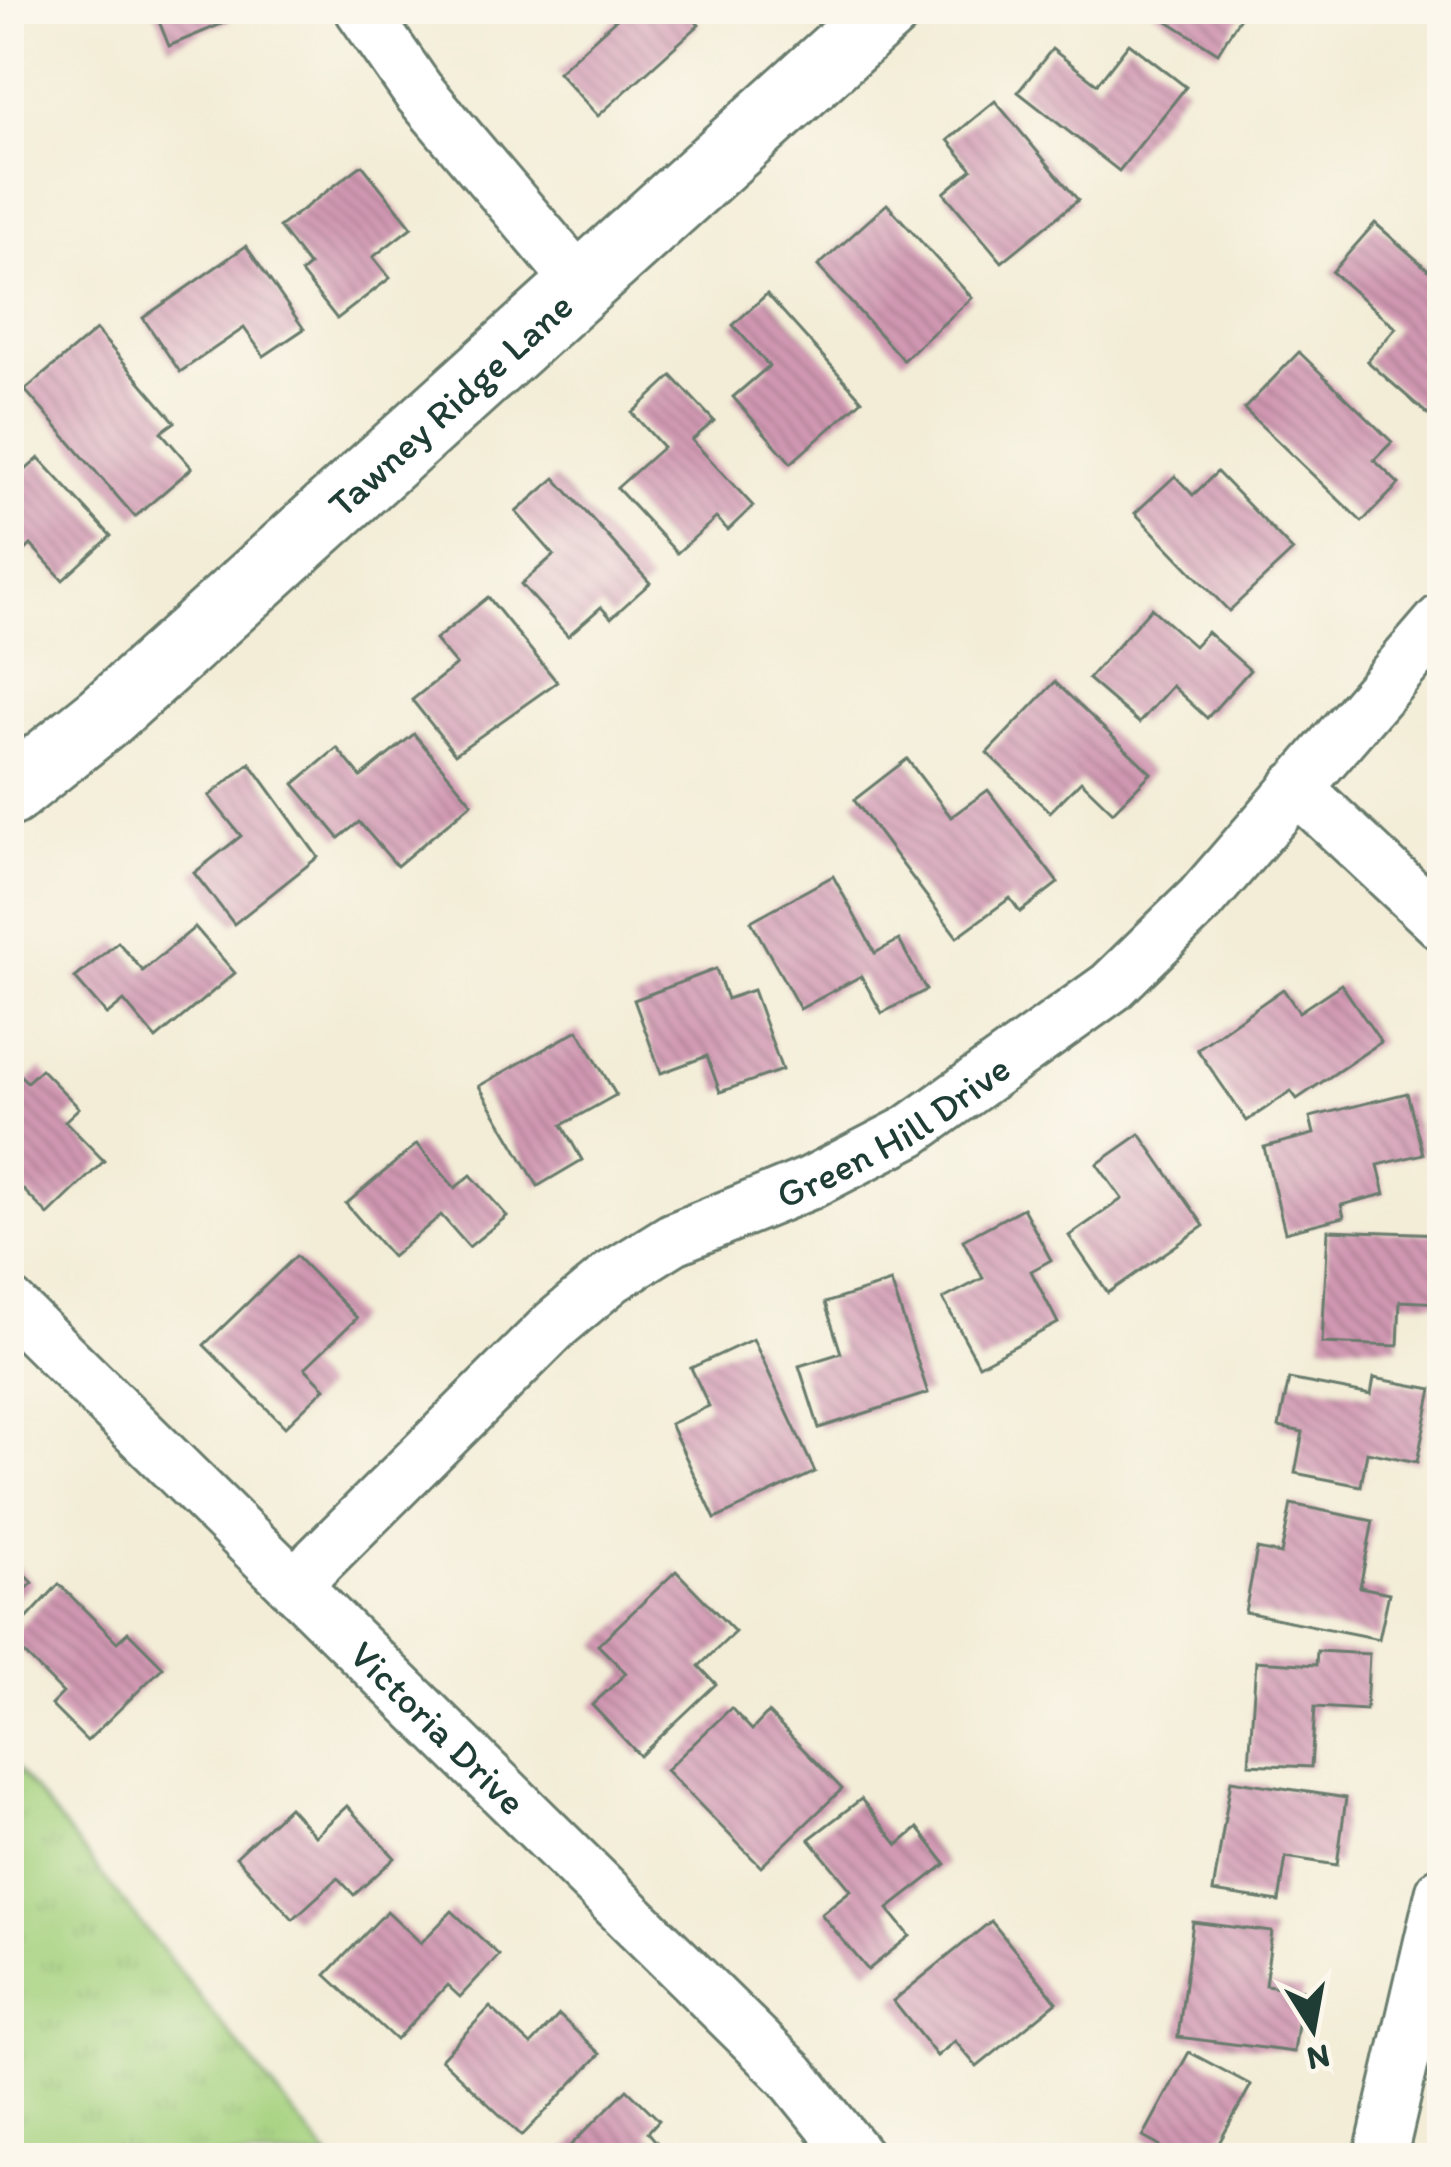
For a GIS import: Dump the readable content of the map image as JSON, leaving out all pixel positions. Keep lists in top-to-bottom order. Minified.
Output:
{"streets":{"street":["Tawney Ridge Lane","Green Hill Drive","Victoria Drive"]},"crossings":[["Green Hill Drive","Victoria Drive"]],"north":"bottom"}
